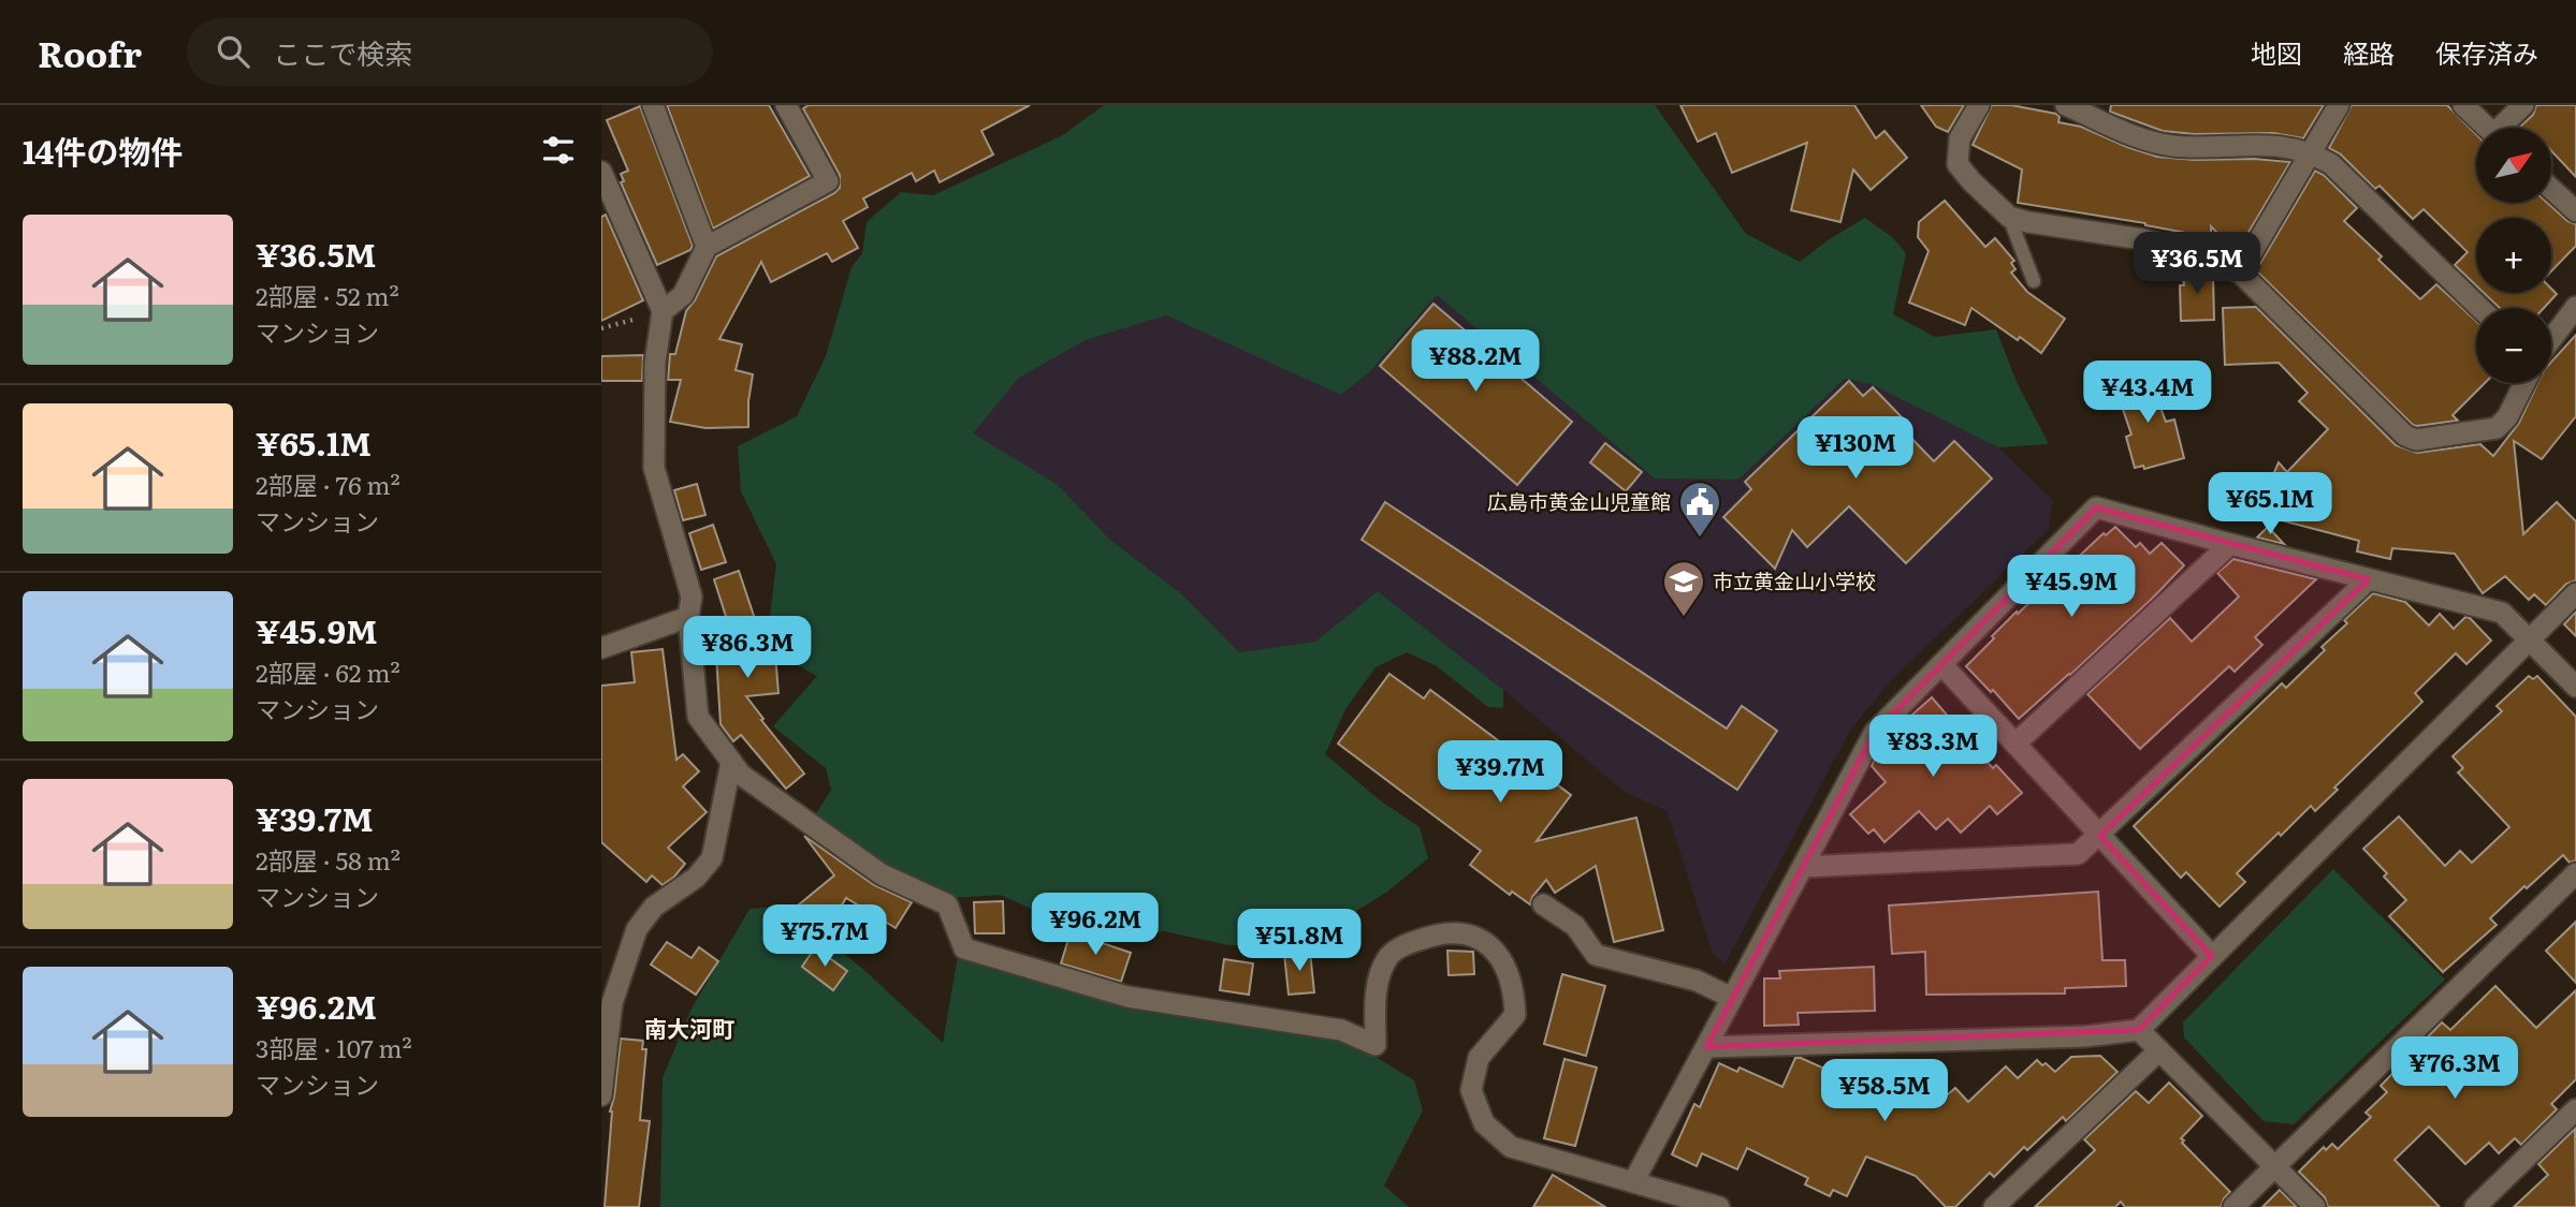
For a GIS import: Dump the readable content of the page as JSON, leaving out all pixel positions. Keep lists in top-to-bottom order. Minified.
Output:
{"districts":["南大河町"],"places":{"public building":["広島市黄金山児童館"],"school or university":["市立黄金山小学校"]},"north":"top right","page":{"header":"Roofr","search":"ここで検索","nav":["地図","経路","保存済み"],"heading":"14件の物件","map_buttons":["+","−"],"list":[{"name":"¥36.5M","note":"2部屋 · 52 m² · マンション"},{"name":"¥65.1M","note":"2部屋 · 76 m² · マンション"},{"name":"¥45.9M","note":"2部屋 · 62 m² · マンション"},{"name":"¥39.7M","note":"2部屋 · 58 m² · マンション"},{"name":"¥96.2M","note":"3部屋 · 107 m² · マンション"}],"price":["¥36.5M","¥88.2M","¥43.4M","¥130M","¥65.1M","¥45.9M","¥86.3M","¥83.3M","¥39.7M","¥96.2M","¥75.7M","¥51.8M","¥76.3M","¥58.5M"]}}
